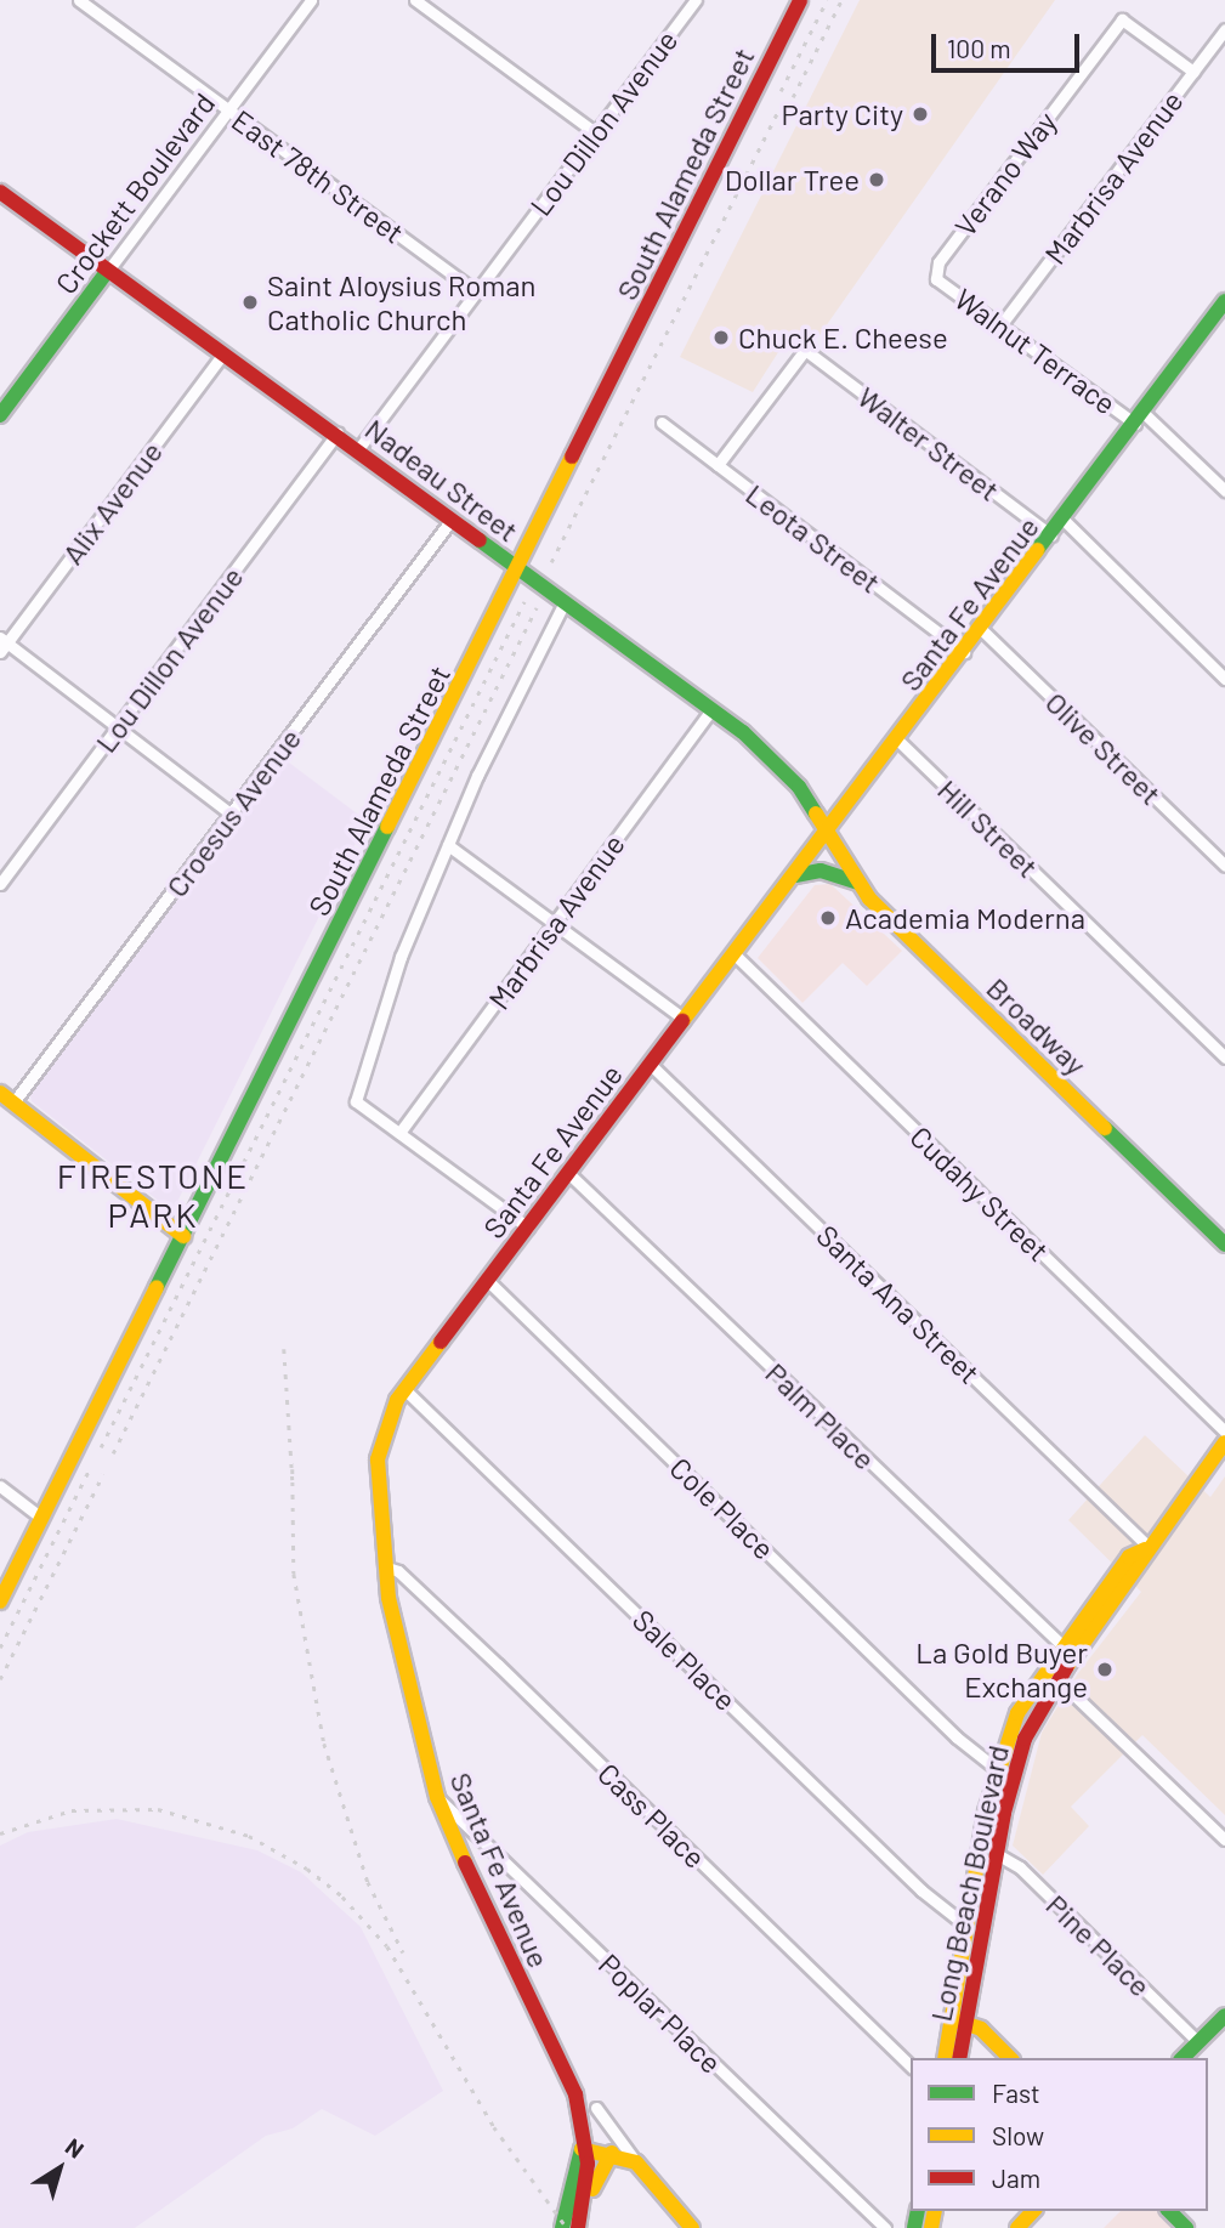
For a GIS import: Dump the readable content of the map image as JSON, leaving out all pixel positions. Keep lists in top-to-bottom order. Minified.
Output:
{"streets":{"main road":["South Alameda Street","Crockett Boulevard","Nadeau Street","Santa Fe Avenue","Broadway","Long Beach Boulevard"],"street":["Lou Dillon Avenue","Verano Way","East 78th Street","Marbrisa Avenue","Walnut Terrace","Walter Street","Alix Avenue","Leota Street","Olive Street","Croesus Avenue","Hill Street","Cudahy Street","Santa Ana Street","Palm Place","Cole Place","Sale Place","Cass Place","Pine Place","Poplar Place"]},"crossings":[["Lou Dillon Avenue","East 78th Street"],["Lou Dillon Avenue","Nadeau Street"],["South Alameda Street","Nadeau Street"],["Verano Way","Marbrisa Avenue"],["Verano Way","Walnut Terrace"],["East 78th Street","Crockett Boulevard"],["Marbrisa Avenue","Walnut Terrace"],["Marbrisa Avenue","Nadeau Street"],["Crockett Boulevard","Nadeau Street"],["Walnut Terrace","Santa Fe Avenue"],["Walter Street","Leota Street"],["Walter Street","Santa Fe Avenue"],["Nadeau Street","Alix Avenue"],["Nadeau Street","Santa Fe Avenue"],["Nadeau Street","Croesus Avenue"],["Nadeau Street","Broadway"],["Leota Street","Santa Fe Avenue"],["Santa Fe Avenue","Olive Street"],["Santa Fe Avenue","Hill Street"],["Santa Fe Avenue","Broadway"],["Santa Fe Avenue","Cudahy Street"],["Santa Fe Avenue","Santa Ana Street"],["Santa Fe Avenue","Palm Place"],["Santa Fe Avenue","Cole Place"],["Santa Fe Avenue","Sale Place"],["Santa Fe Avenue","Cass Place"],["Santa Fe Avenue","Poplar Place"],["Santa Ana Street","Long Beach Boulevard"],["Palm Place","Long Beach Boulevard"],["Cole Place","Long Beach Boulevard"],["Sale Place","Long Beach Boulevard"],["Long Beach Boulevard","Pine Place"]],"districts":["FIRESTONE PARK"],"places":["Party City","Dollar Tree","Saint Aloysius Roman Catholic Church","Chuck E. Cheese","Academia Moderna","La Gold Buyer Exchange"],"legend":["Fast","Slow","Jam"],"scale_bar":"100 m","north":"top right"}
